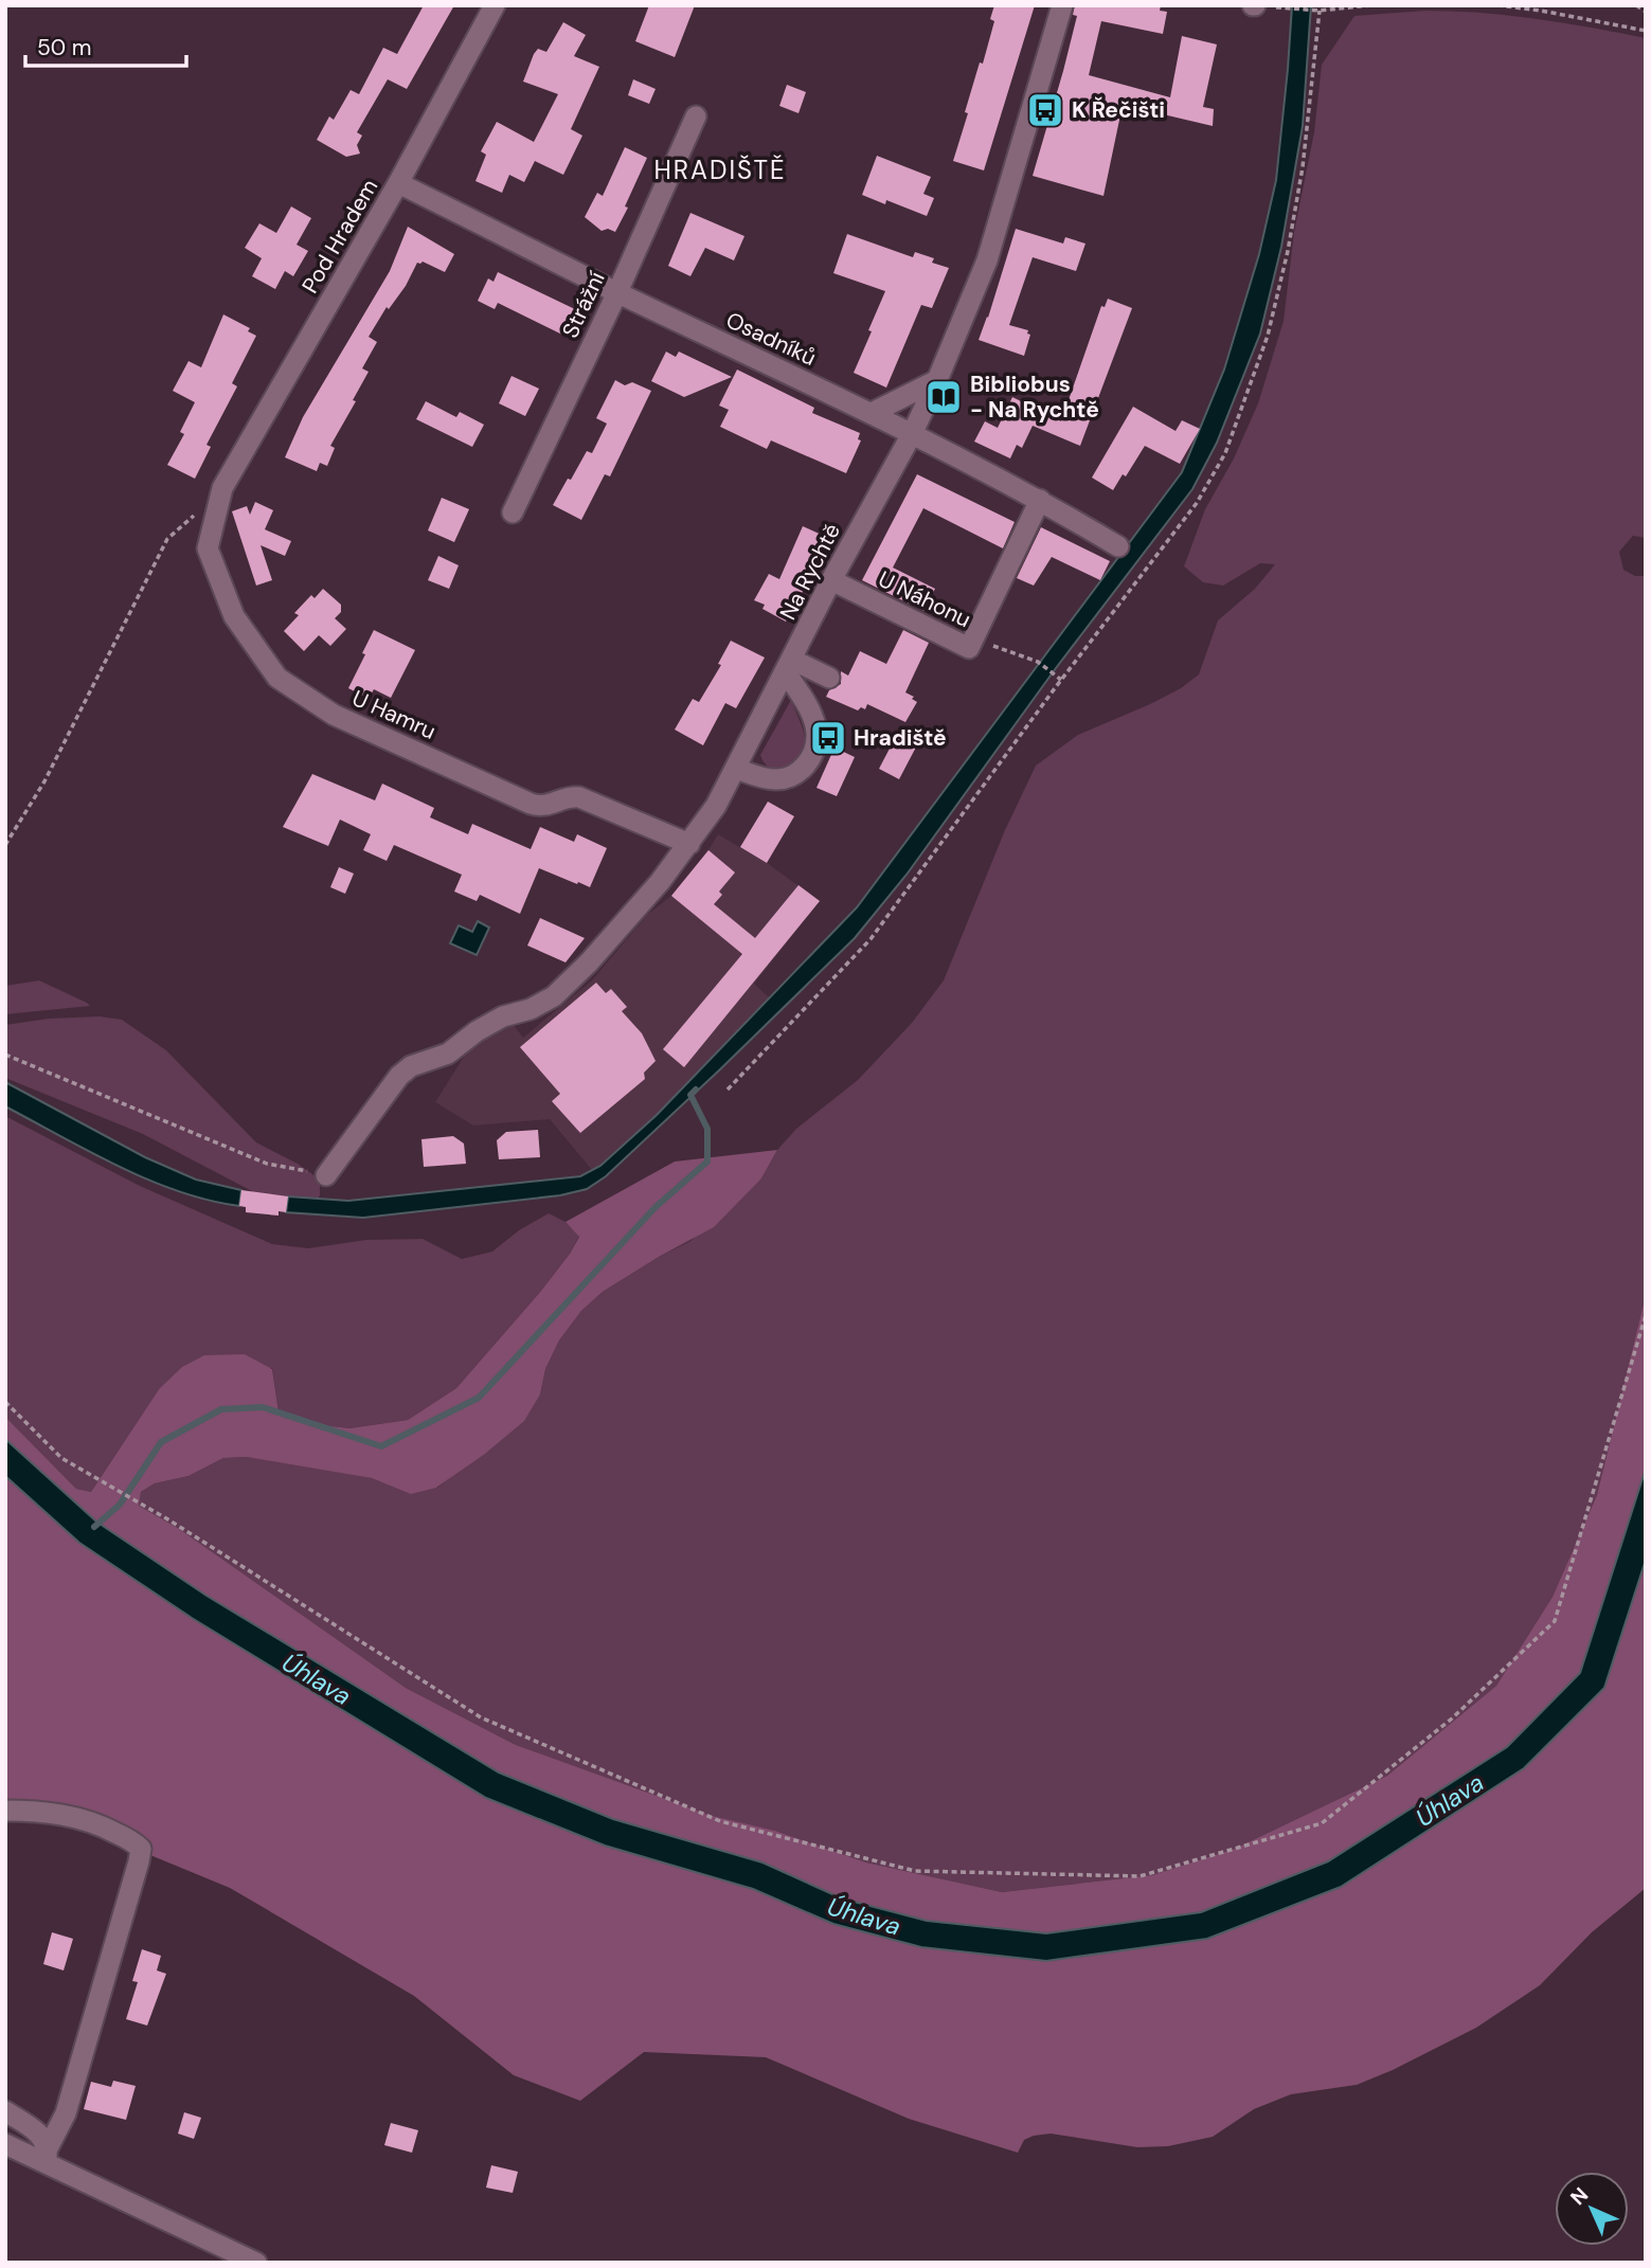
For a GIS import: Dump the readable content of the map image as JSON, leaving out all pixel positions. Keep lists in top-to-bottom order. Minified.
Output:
{"streets":{"street":["Pod Hradem","Strážní","Osadníků","Na Rychtě","U Náhonu","U Hamru"]},"crossings":[["Pod Hradem","Osadníků"],["Pod Hradem","U Hamru"],["Strážní","Osadníků"],["Osadníků","Na Rychtě"],["Osadníků","U Náhonu"],["Na Rychtě","U Náhonu"],["Na Rychtě","U Hamru"]],"districts":["HRADIŠTĚ"],"water":["Úhlava"],"places":{"bus stop":["K Řečišti","Hradiště"],"library":["Bibliobus - Na Rychtě"]},"scale_bar":"50 m","north":"top left"}
